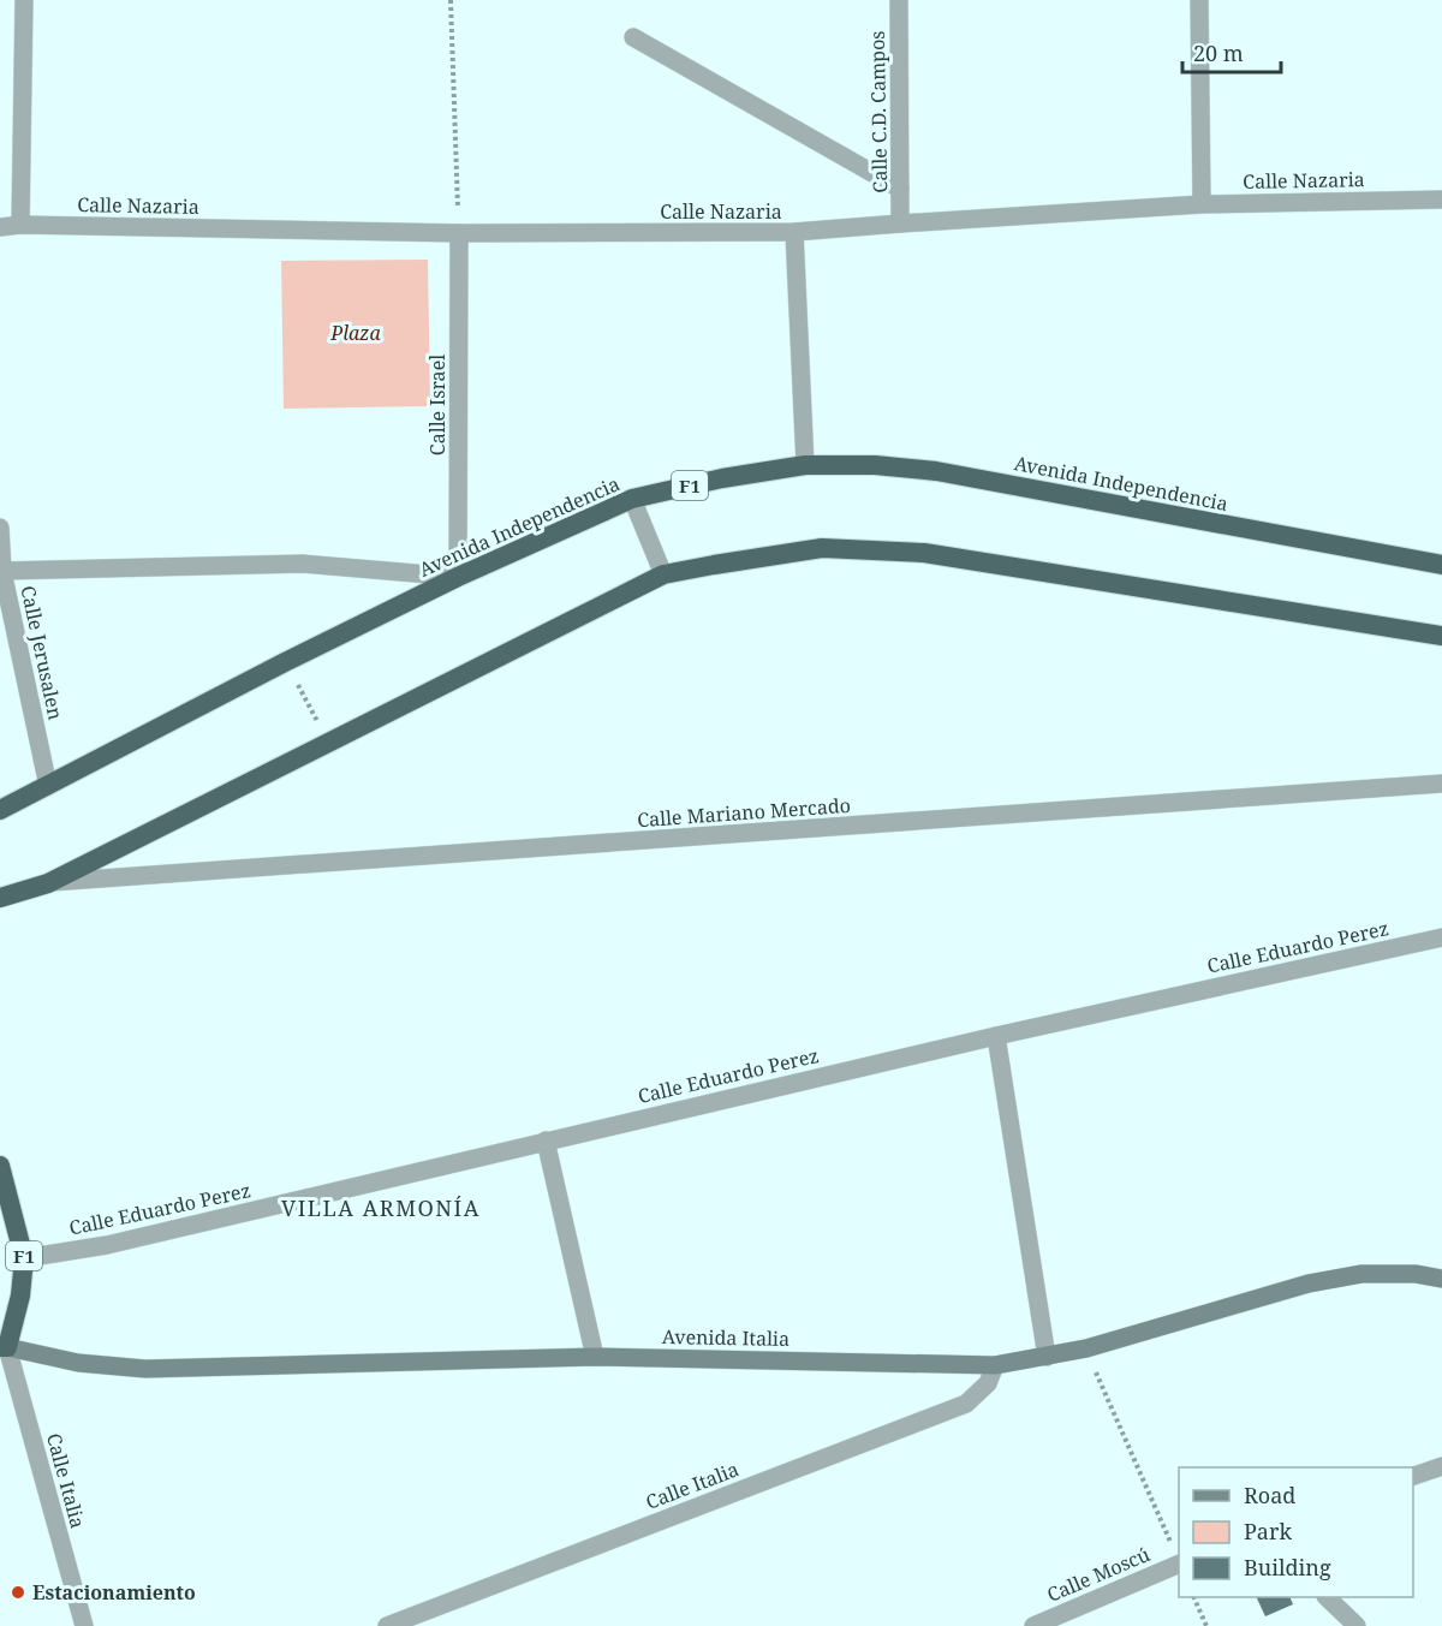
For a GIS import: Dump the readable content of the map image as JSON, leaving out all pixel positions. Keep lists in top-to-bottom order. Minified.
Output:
{"streets":{"highway":["Avenida Independencia","F1"],"main road":["Avenida Italia"],"street":["Calle C.D. Campos","Calle Nazaria","Calle Israel","Calle Jerusalen","Calle Mariano Mercado","Calle Eduardo Perez","Calle Italia","Calle Moscú"]},"crossings":[["Calle C.D. Campos","Calle Nazaria"],["Calle Nazaria","Calle Israel"],["Calle Israel","Avenida Independencia"],["Avenida Independencia","Calle Jerusalen"],["F1","Calle Eduardo Perez"],["F1","Avenida Italia"],["F1","Calle Italia"],["Avenida Italia","Calle Italia"]],"districts":["VILLA ARMONÍA"],"parks":["Plaza"],"places":["Estacionamiento"],"legend":["Road","Park","Building"],"scale_bar":"20 m"}
